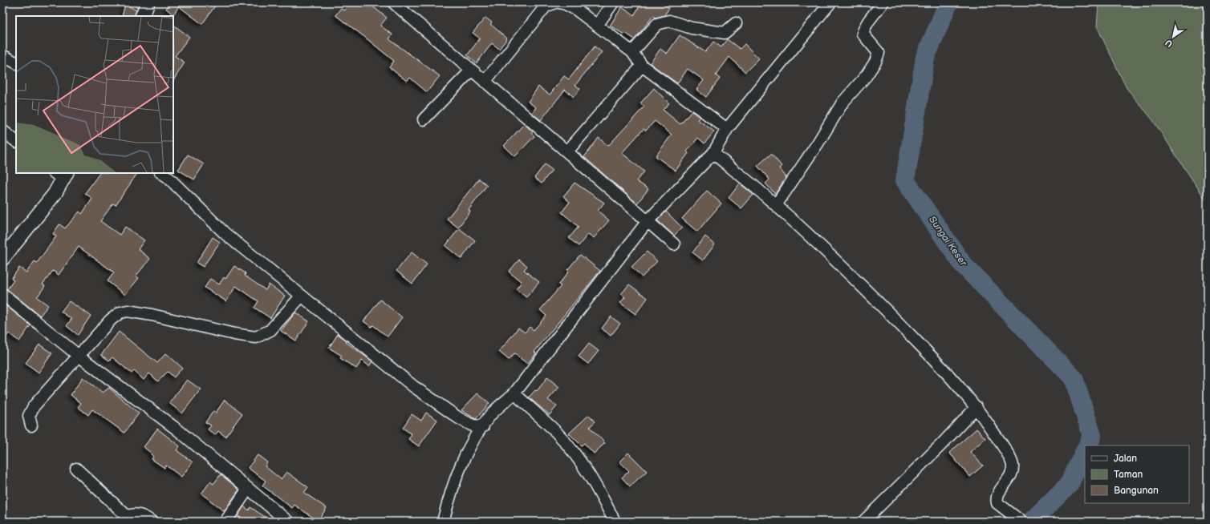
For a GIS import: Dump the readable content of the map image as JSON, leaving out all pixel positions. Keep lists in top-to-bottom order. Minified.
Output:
{"water":["Sungai Keser"],"legend":["Jalan","Taman","Bangunan"],"north":"bottom left"}
